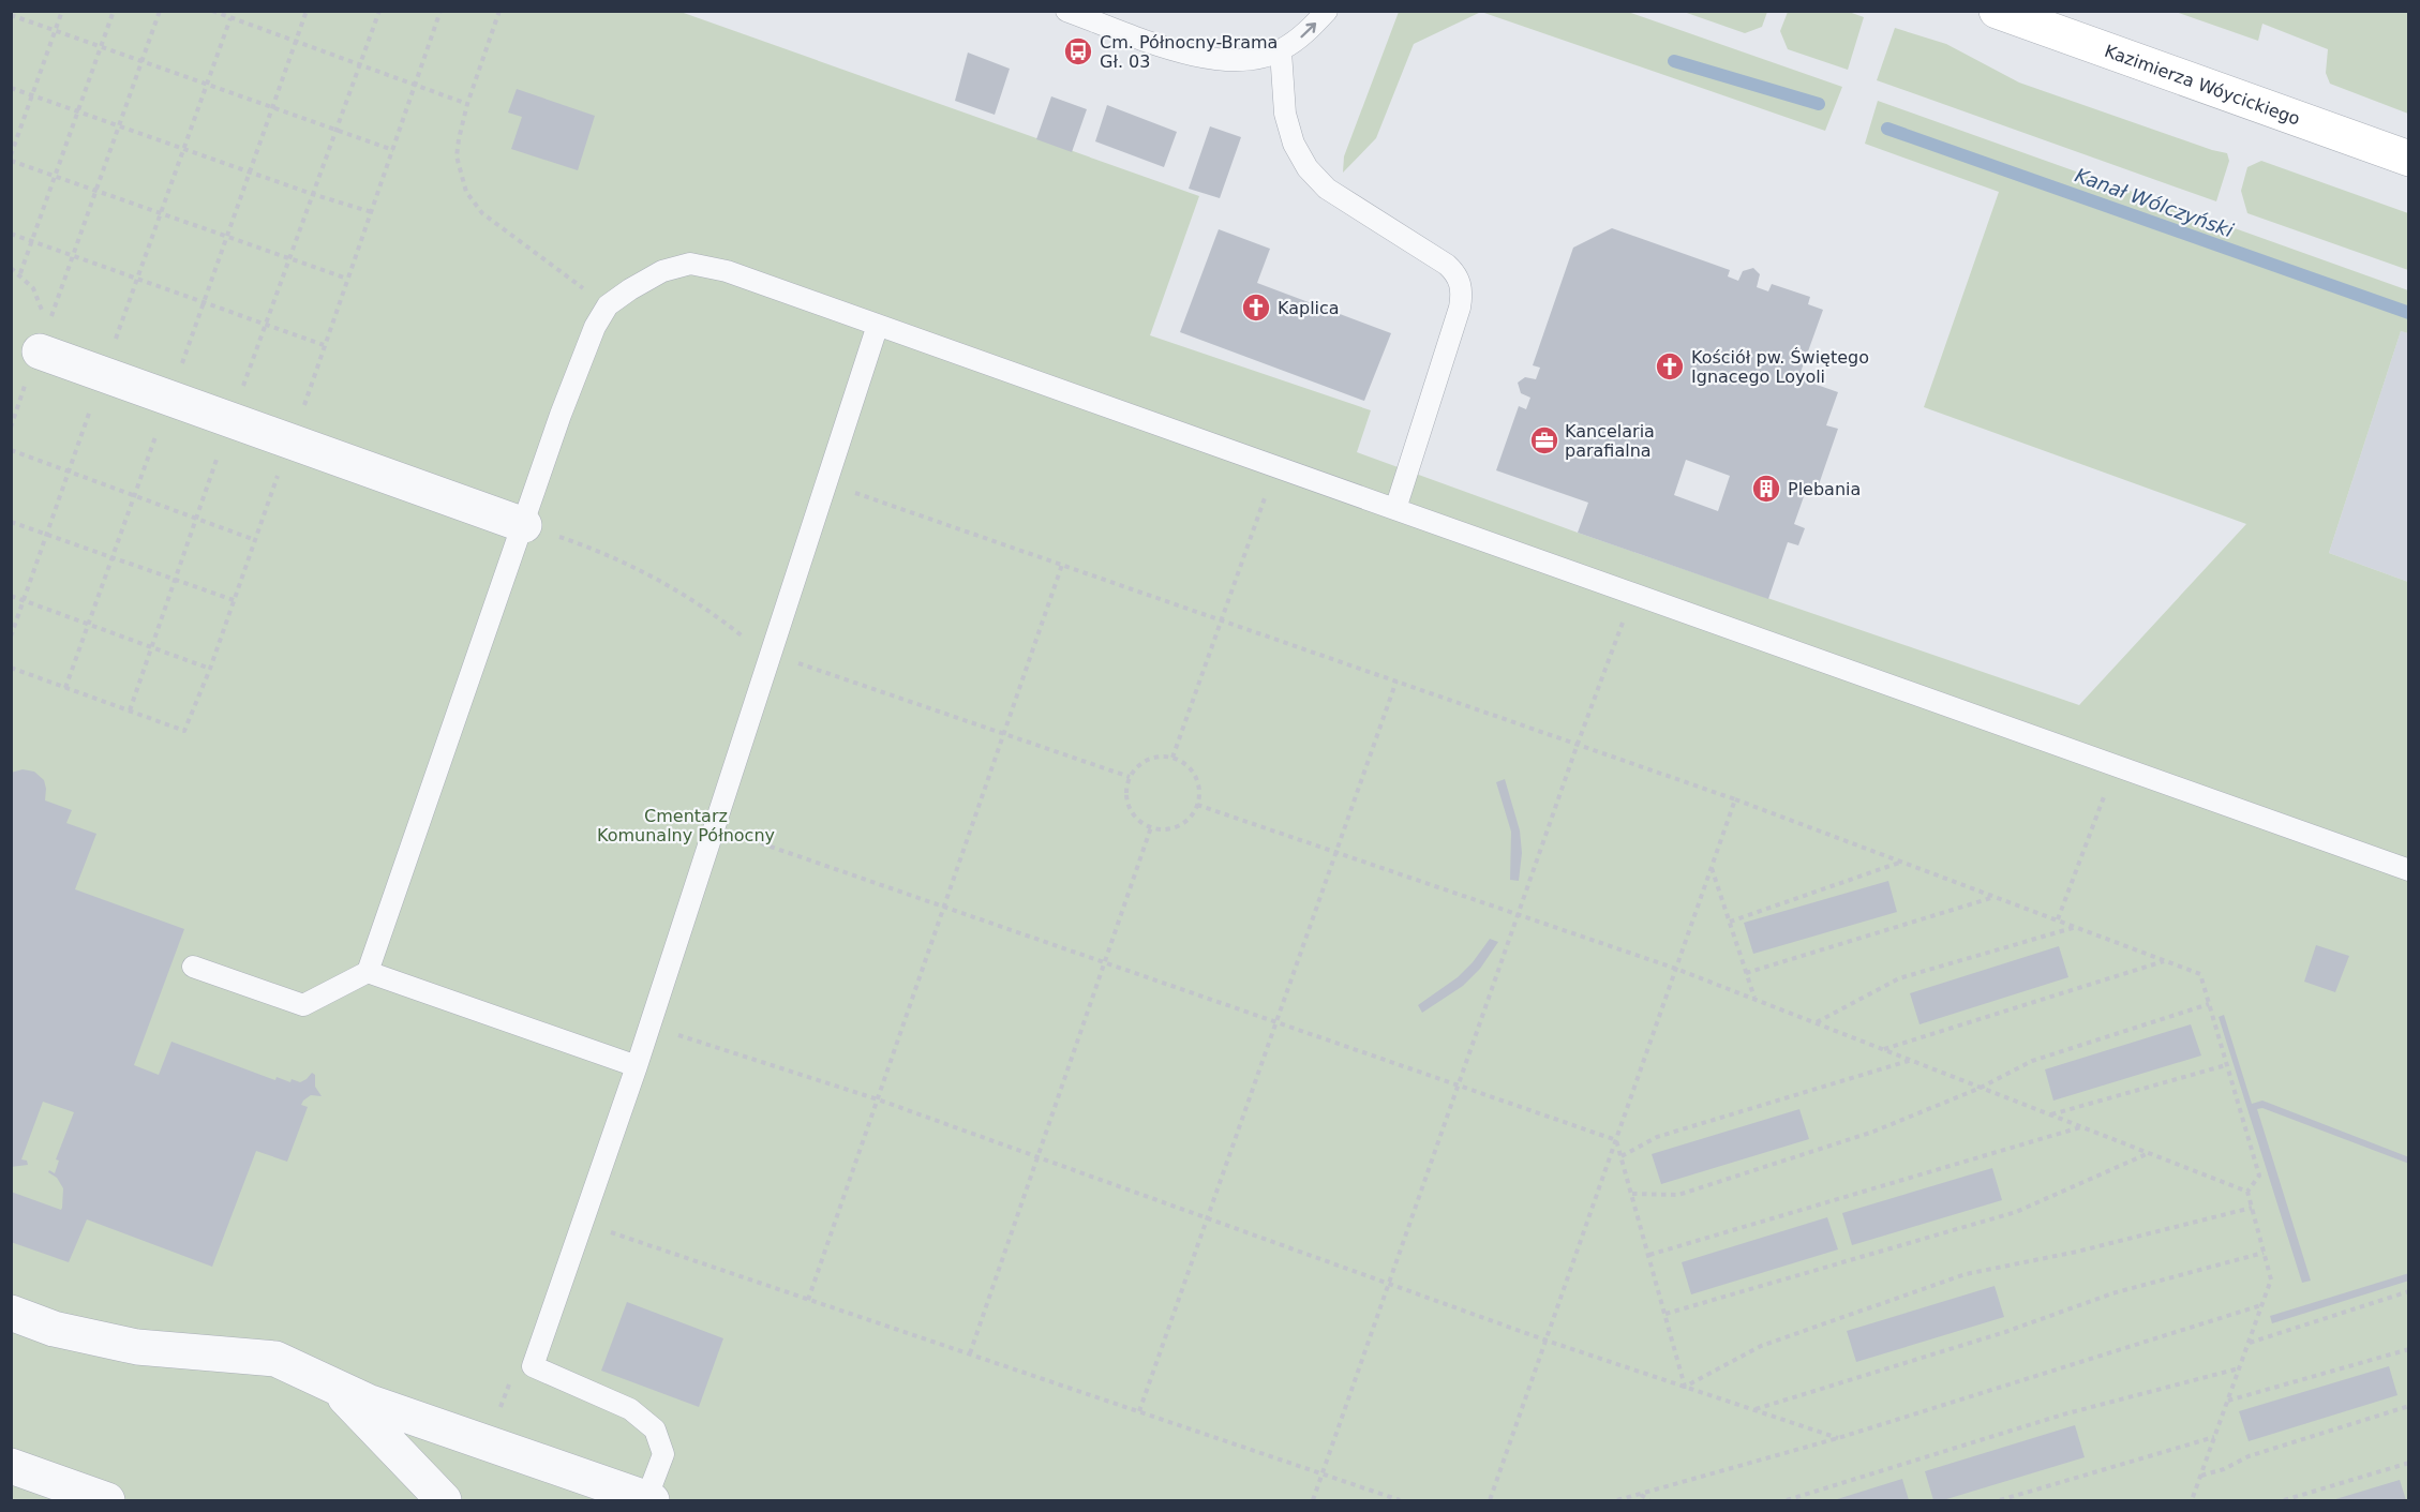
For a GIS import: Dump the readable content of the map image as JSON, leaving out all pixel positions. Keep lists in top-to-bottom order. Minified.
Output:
{"streets":{"street":["Kazimierza Wóycickiego"]},"water":["Kanał Wólczyński"],"parks":["Cmentarz Komunalny Północny"],"places":{"bus stop":["Cm. Północny-Brama Gł. 03"],"church":["Kaplica","Kościół pw. Świętego Ignacego Loyoli"],"office":["Kancelaria parafialna"],"building":["Plebania"]}}
